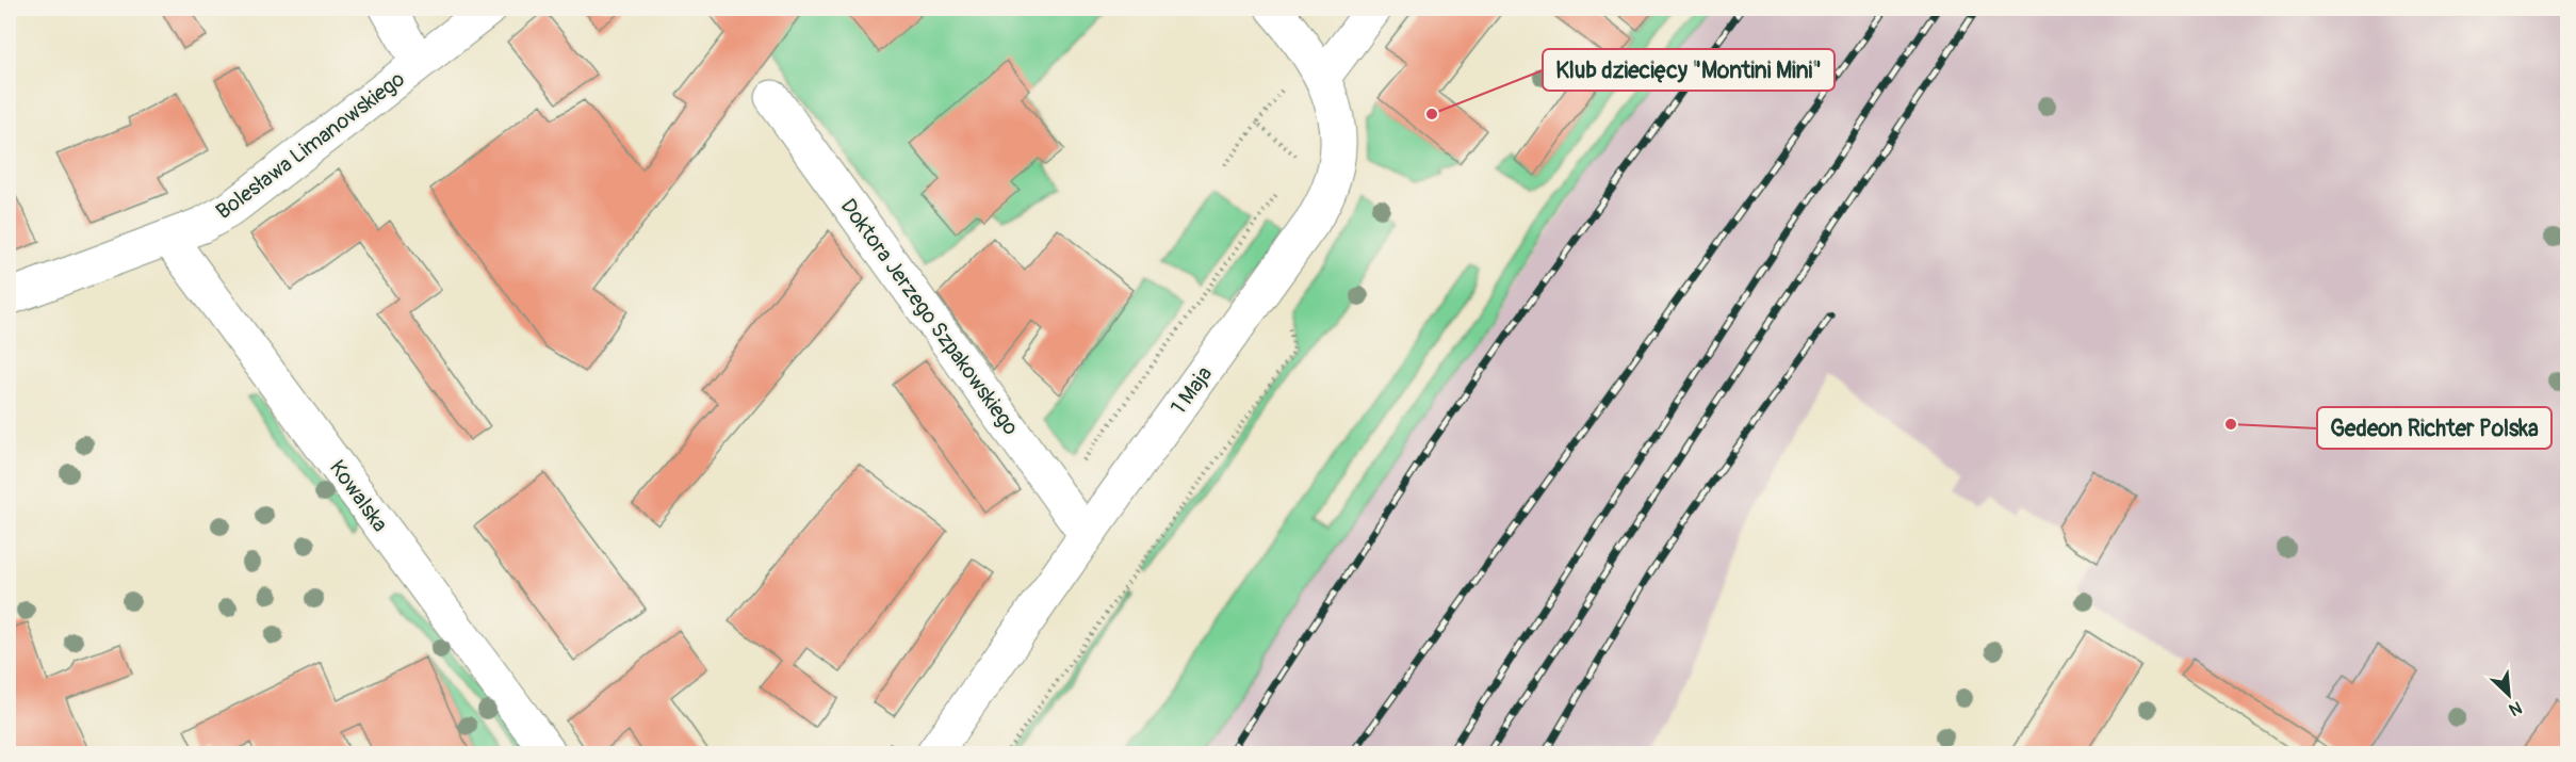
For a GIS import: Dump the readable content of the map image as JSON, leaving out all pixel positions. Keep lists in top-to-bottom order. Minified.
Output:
{"streets":{"street":["Bolesława Limanowskiego","Doktora Jerzego Szpakowskiego","1 Maja","Kowalska"]},"crossings":[["Bolesława Limanowskiego","Kowalska"],["Doktora Jerzego Szpakowskiego","1 Maja"]],"places":["Klub dziecięcy \"Montini Mini\"","Gedeon Richter Polska"],"north":"bottom right"}
